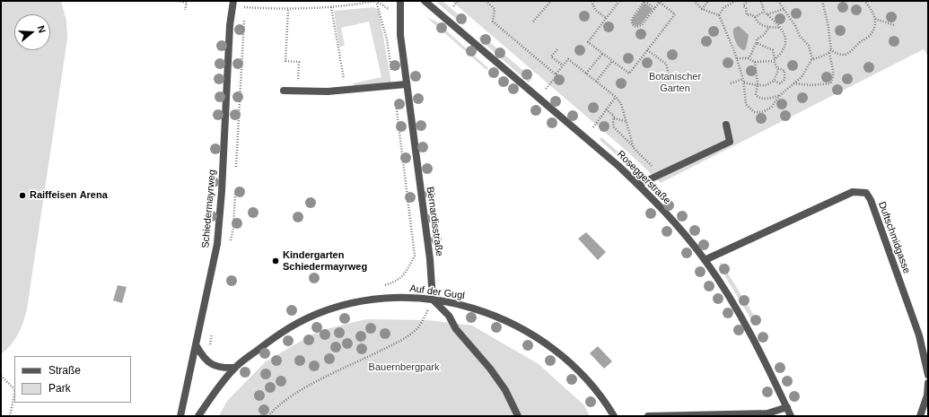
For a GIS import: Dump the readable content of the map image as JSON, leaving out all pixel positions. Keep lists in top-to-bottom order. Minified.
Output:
{"streets":{"street":["Roseggerstraße","Schiedermayrweg","Bernardisstraße","Duftschmidgasse","Auf der Gugl"]},"crossings":[["Roseggerstraße","Duftschmidgasse"],["Bernardisstraße","Auf der Gugl"]],"parks":["Botanischer Garten","Bauernbergpark"],"places":["Raiffeisen Arena","Kindergarten Schiedermayrweg"],"legend":["Straße","Park"],"north":"right"}
